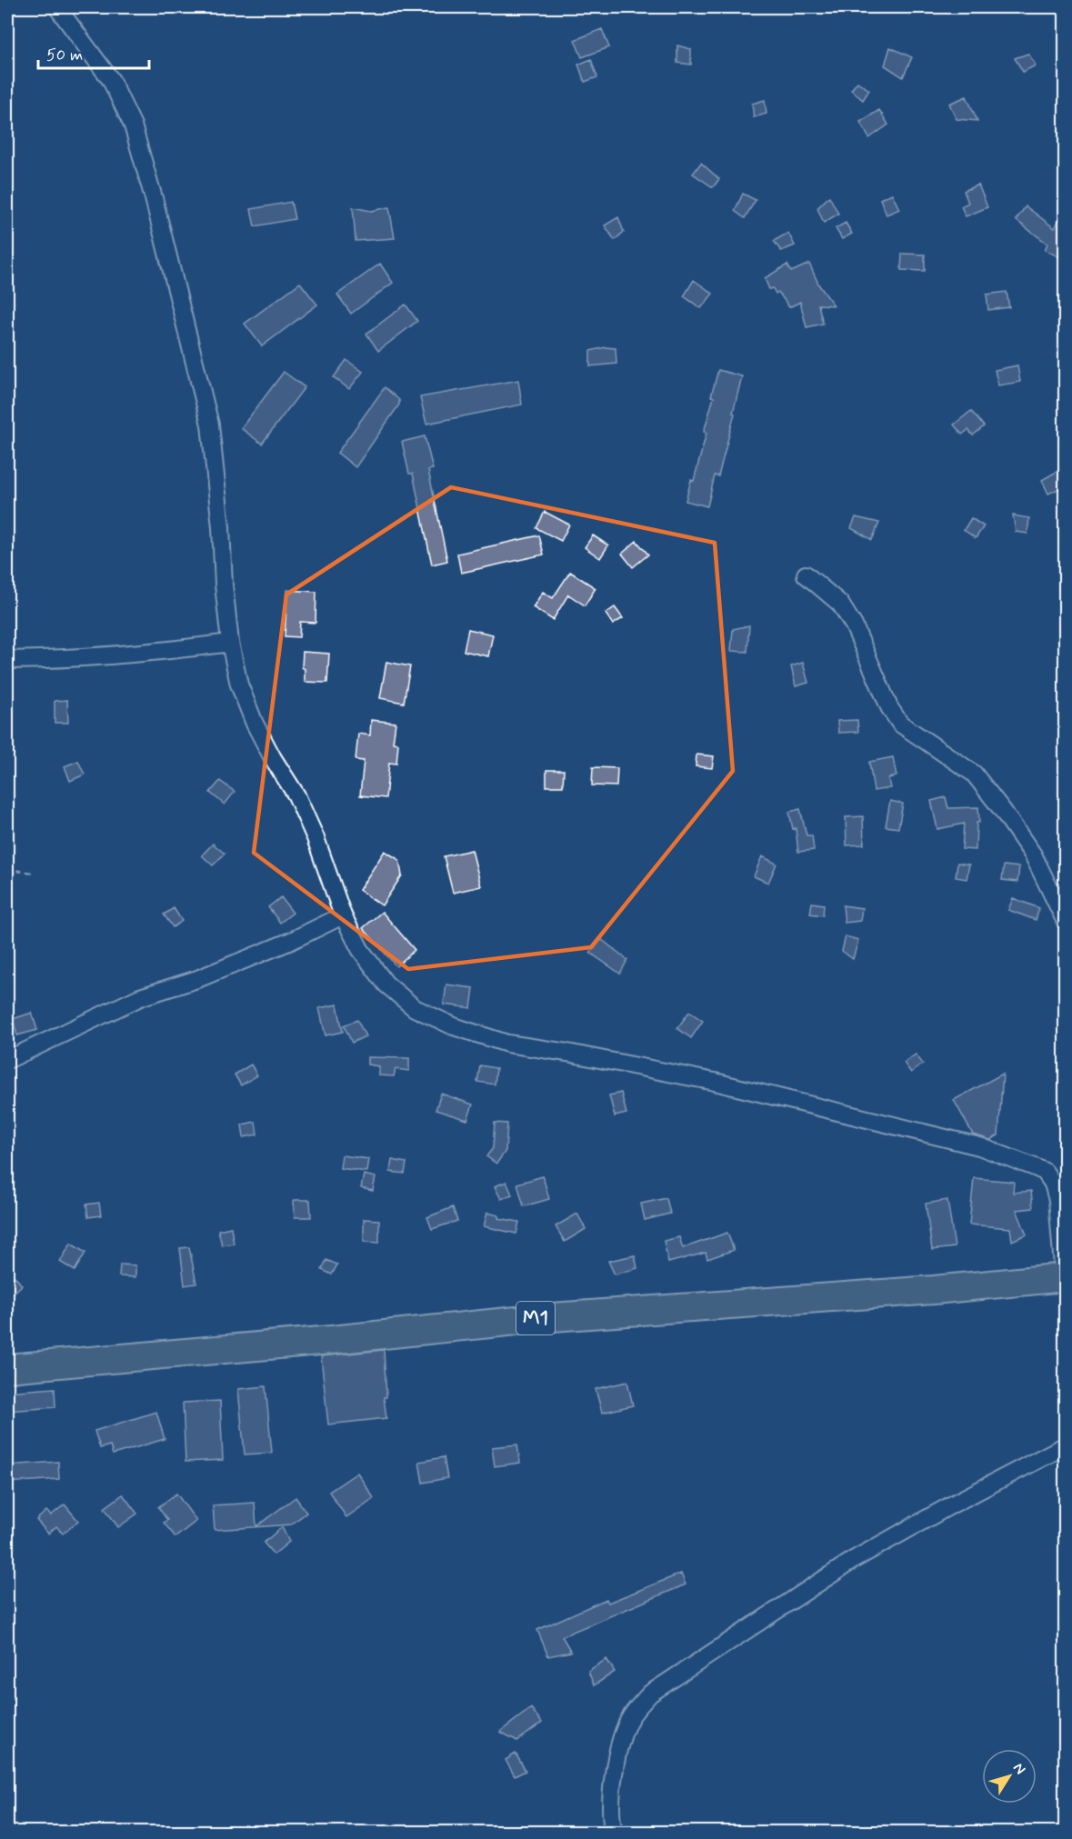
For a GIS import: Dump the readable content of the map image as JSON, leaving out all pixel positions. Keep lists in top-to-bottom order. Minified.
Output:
{"streets":{"highway":["M1"]},"scale_bar":"50 m","north":"top right"}
